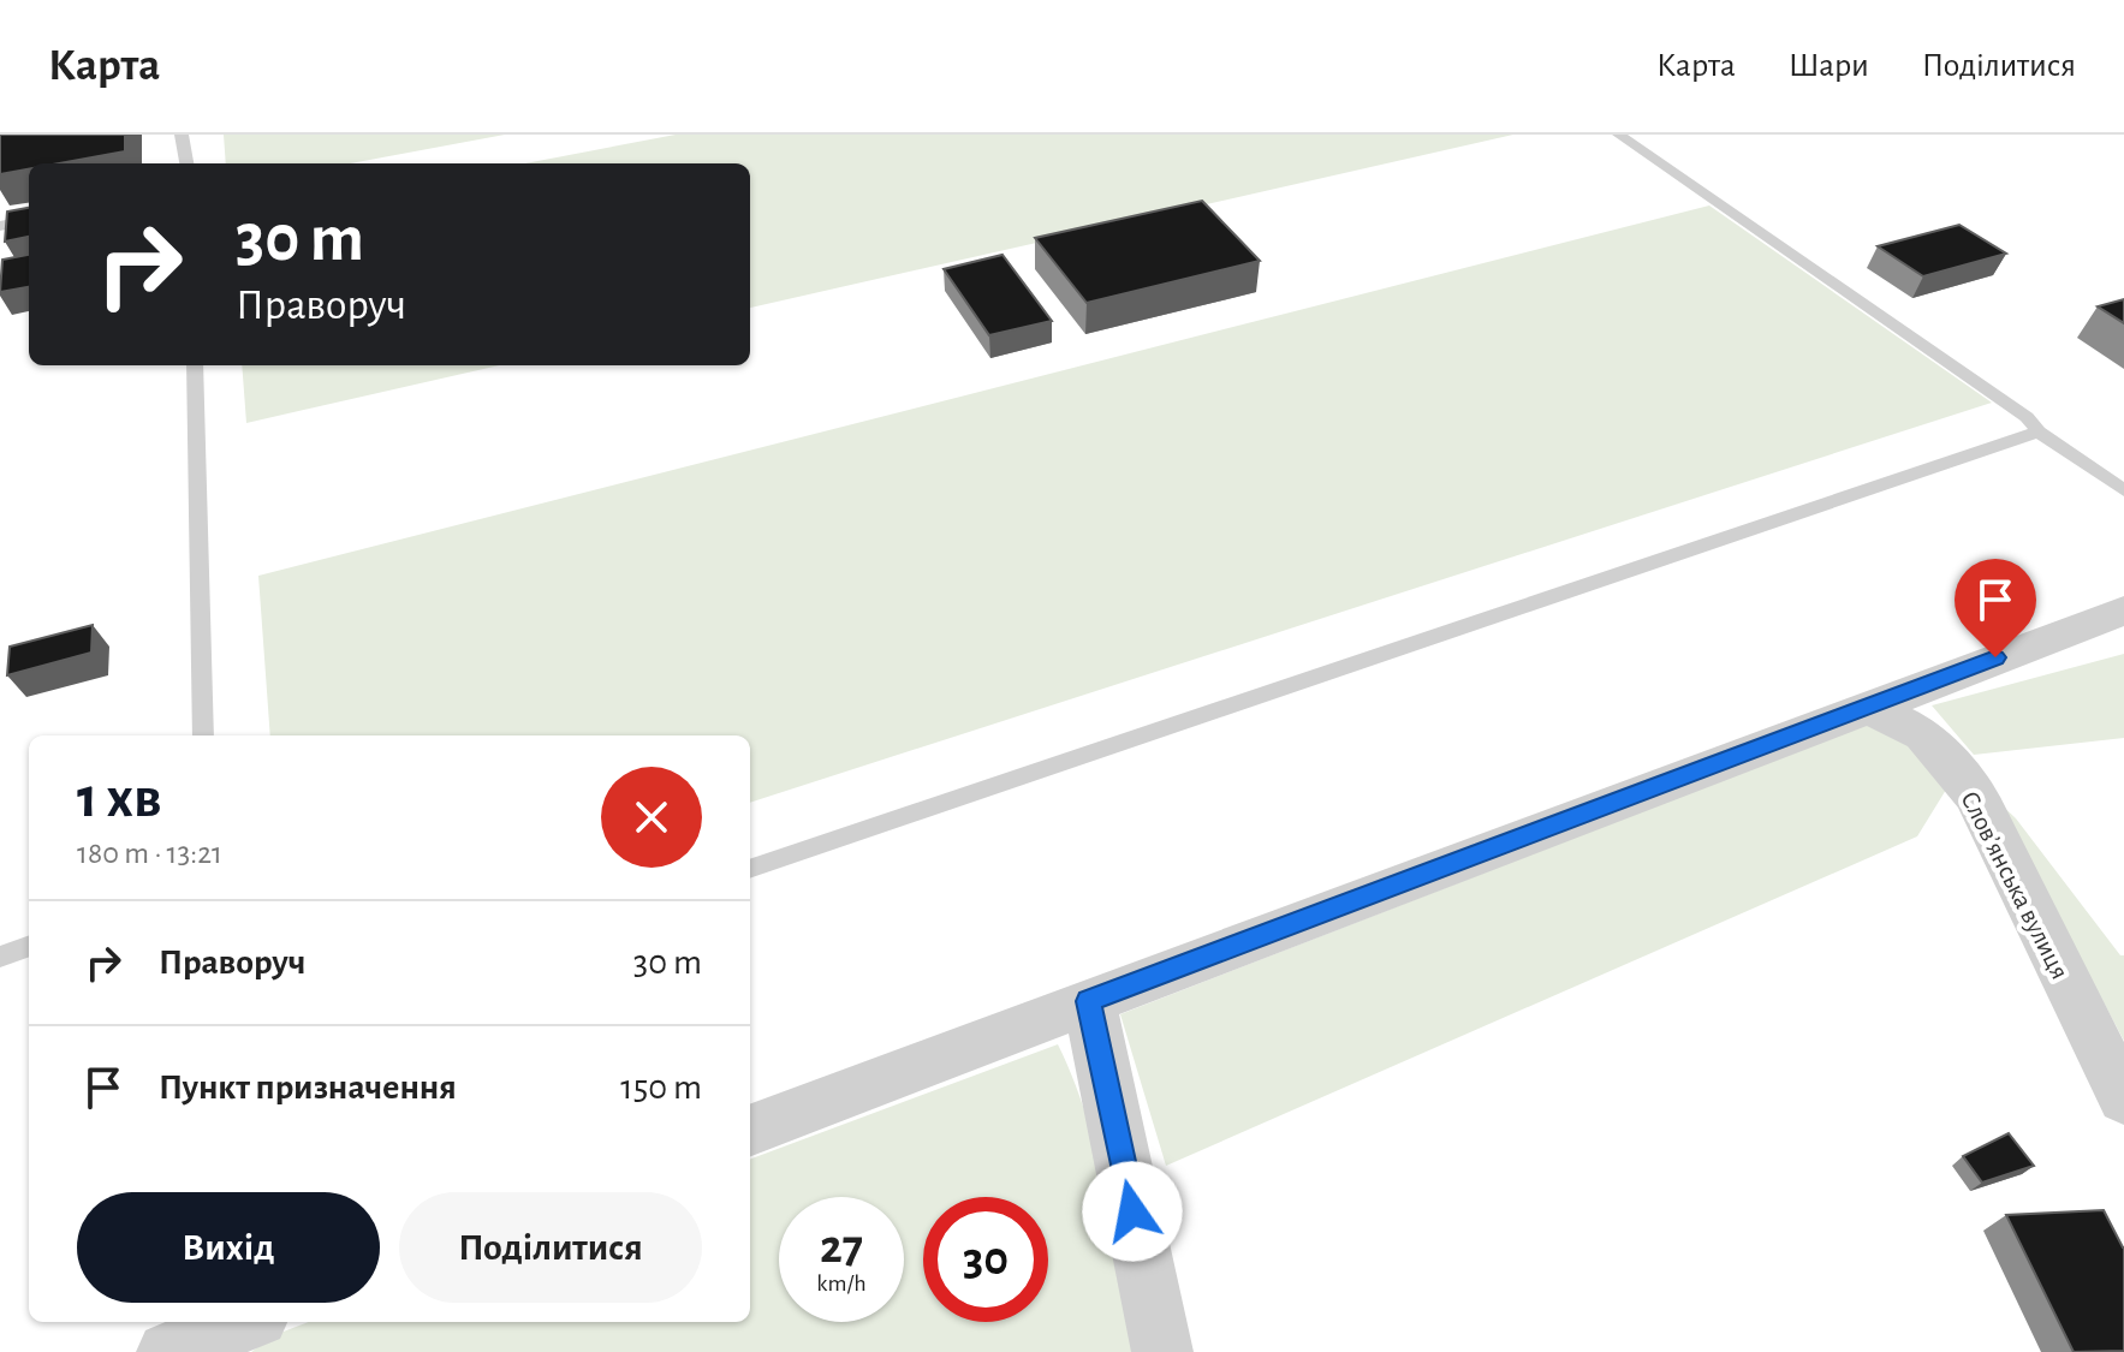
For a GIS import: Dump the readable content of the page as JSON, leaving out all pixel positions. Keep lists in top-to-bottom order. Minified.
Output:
{"streets":{"street":["Словʼянська вулиця"]},"page":{"header":"Карта","nav":["Карта","Шари","Поділитися"],"turn":["30 m","Праворуч"],"heading":["1 хв","180 m · 13:21"],"list":[{"name":"Праворуч","value":"30 m"},{"name":"Пункт призначення","value":"150 m"}],"buttons":["Вихід","Поділитися"],"speed":"27 km/h","limit":"30"}}
